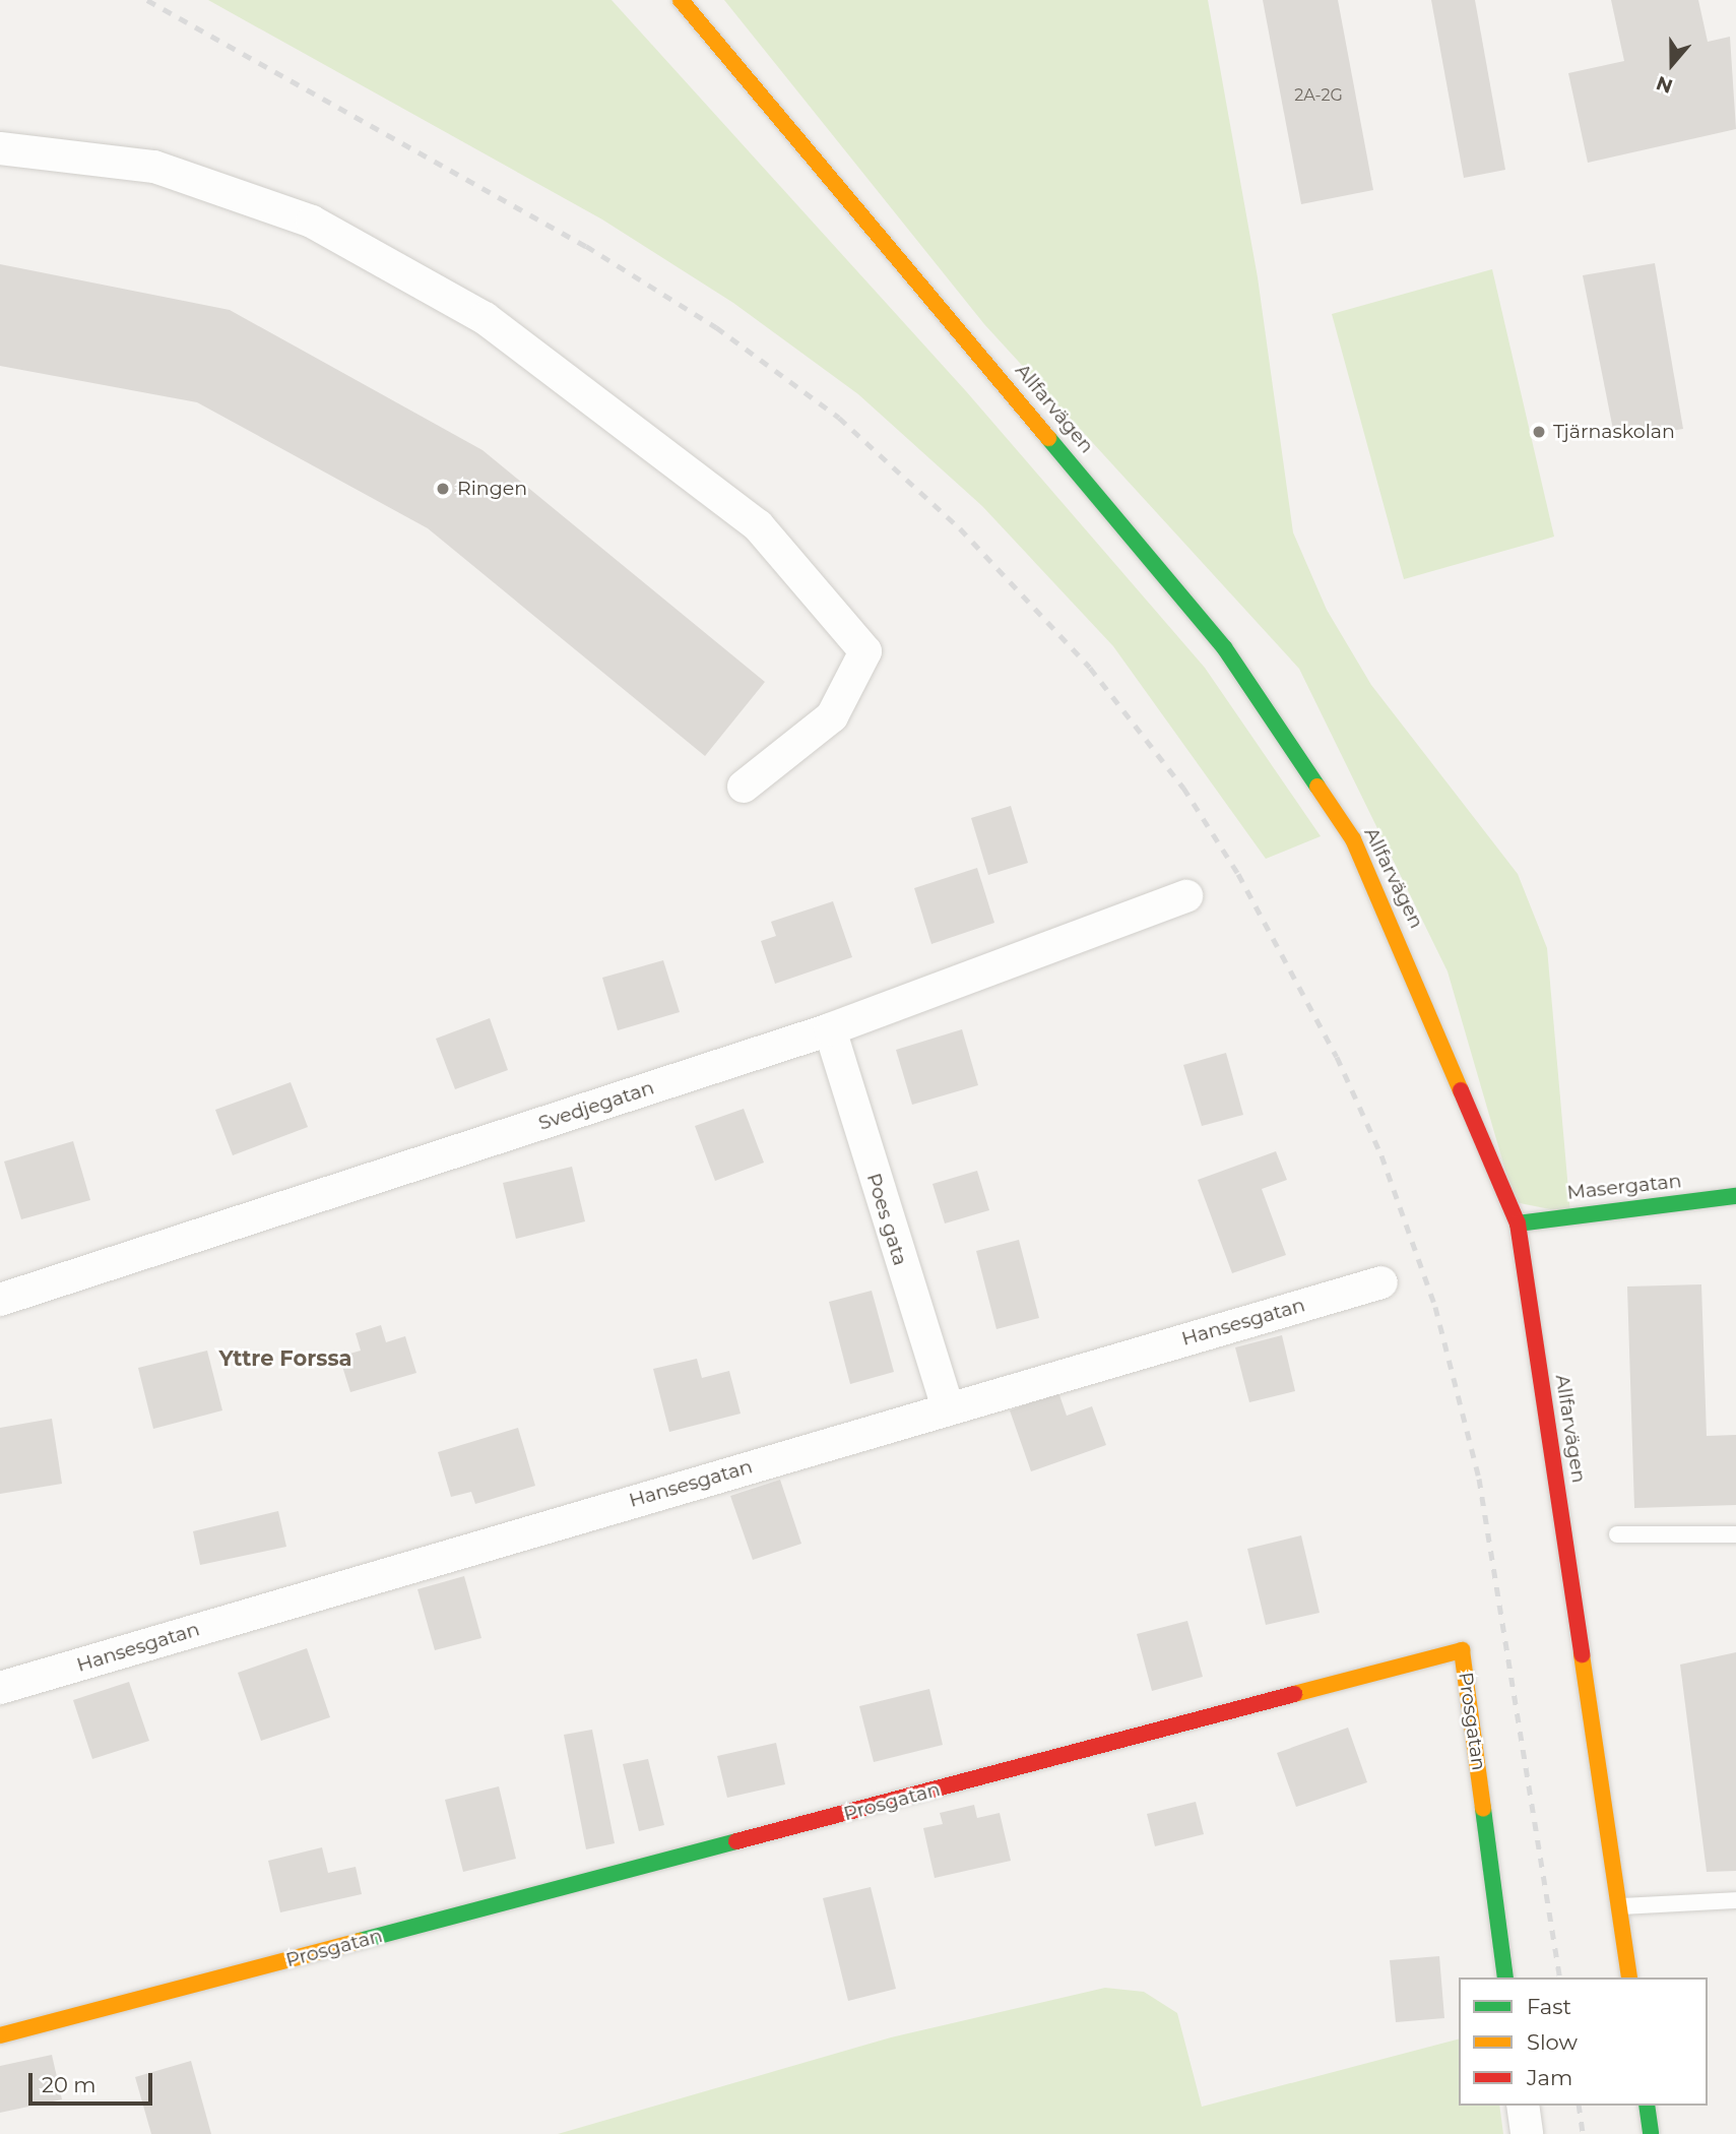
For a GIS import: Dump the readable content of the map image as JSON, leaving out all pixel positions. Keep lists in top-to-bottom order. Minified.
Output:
{"streets":{"street":["Allfarvägen","Svedjegatan","Masergatan","Poes gata","Hansesgatan","Prosgatan"]},"crossings":[["Allfarvägen","Masergatan"],["Svedjegatan","Poes gata"],["Poes gata","Hansesgatan"]],"districts":["Yttre Forssa"],"places":["Tjärnaskolan","Ringen"],"house_numbers":["2A-2G"],"legend":["Fast","Slow","Jam"],"scale_bar":"20 m","north":"bottom"}
